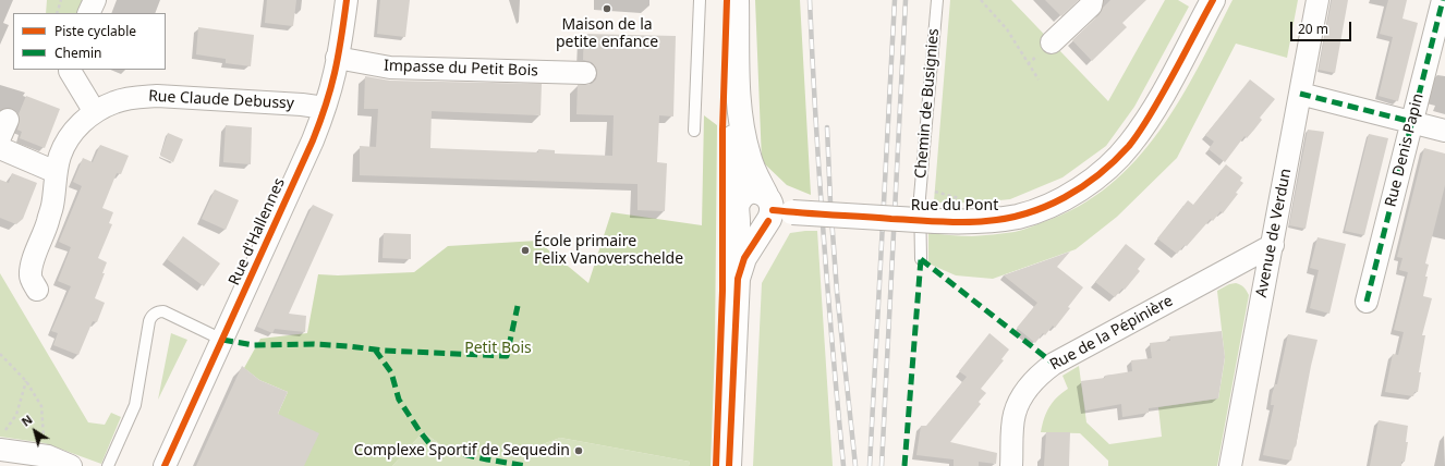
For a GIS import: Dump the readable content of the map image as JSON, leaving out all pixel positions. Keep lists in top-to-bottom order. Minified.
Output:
{"streets":{"street":["Impasse du Petit Bois","Rue Claude Debussy","Rue Denis Papin","Rue du Pont","Rue d'Hallennes","Avenue de Verdun","Rue de la Pépinière"],"lane":["Chemin de Busignies"]},"crossings":[["Impasse du Petit Bois","Rue d'Hallennes"],["Rue Claude Debussy","Rue d'Hallennes"],["Avenue de Verdun","Rue de la Pépinière"]],"parks":["Petit Bois"],"places":["Maison de la petite enfance","École primaire Felix Vanoverschelde","Complexe Sportif de Sequedin"],"legend":["Piste cyclable","Chemin"],"scale_bar":"20 m","north":"top left"}
